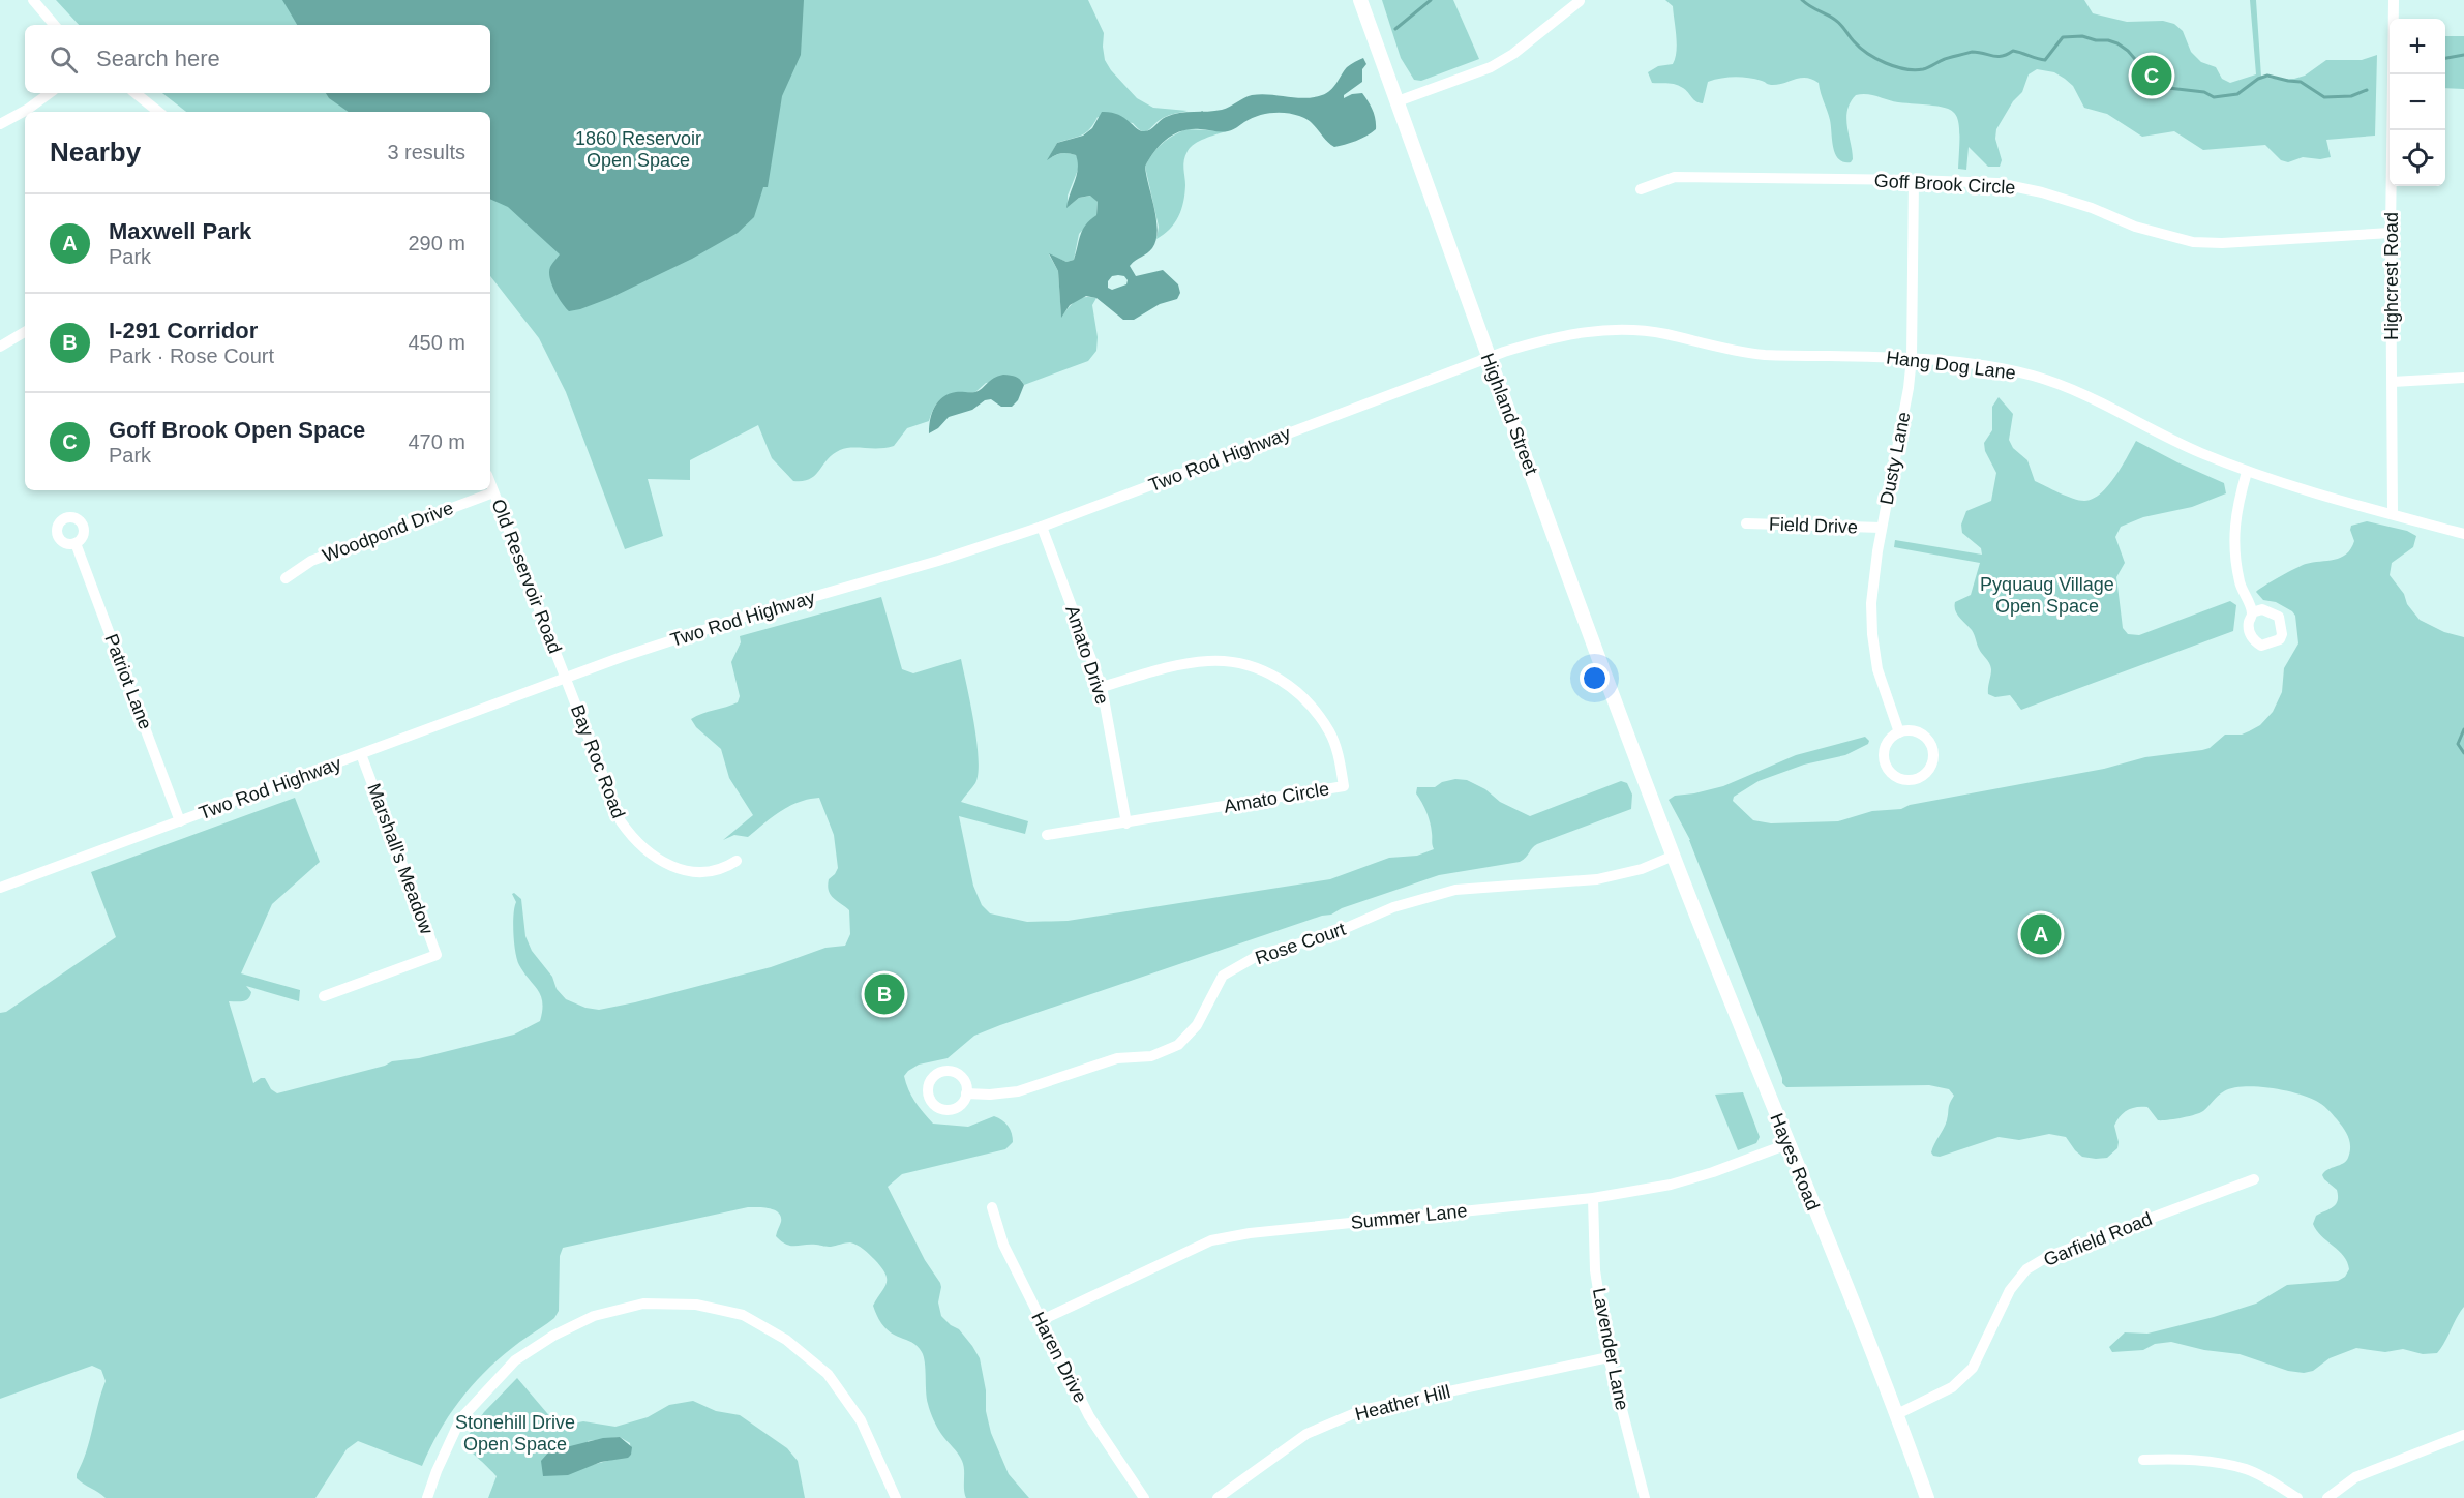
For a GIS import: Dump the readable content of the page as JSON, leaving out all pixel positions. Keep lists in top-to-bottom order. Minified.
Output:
{"streets":{"main road":["Highland Street","Hayes Road"],"street":["Goff Brook Circle","Highcrest Road","Hang Dog Lane","Dusty Lane","Two Rod Highway","Field Drive","Woodpond Drive","Old Reservoir Road","Amato Drive","Patriot Lane","Bay Roc Road","Amato Circle","Marshall's Meadow","Rose Court","Summer Lane","Garfield Road","Lavender Lane","Haren Drive","Heather Hill"]},"crossings":[["Goff Brook Circle","Highcrest Road"],["Goff Brook Circle","Dusty Lane"],["Highcrest Road","Hang Dog Lane"],["Hang Dog Lane","Highland Street"],["Hang Dog Lane","Dusty Lane"],["Hang Dog Lane","Two Rod Highway"],["Highland Street","Two Rod Highway"],["Highland Street","Hayes Road"],["Dusty Lane","Field Drive"],["Two Rod Highway","Old Reservoir Road"],["Two Rod Highway","Amato Drive"],["Two Rod Highway","Patriot Lane"],["Two Rod Highway","Bay Roc Road"],["Two Rod Highway","Marshall's Meadow"],["Woodpond Drive","Old Reservoir Road"],["Old Reservoir Road","Bay Roc Road"],["Amato Drive","Amato Circle"],["Rose Court","Hayes Road"],["Hayes Road","Summer Lane"],["Hayes Road","Garfield Road"],["Summer Lane","Lavender Lane"],["Summer Lane","Haren Drive"],["Lavender Lane","Heather Hill"]],"parks":["1860 Reservoir Open Space","Pyquaug Village Open Space","Stonehill Drive Open Space"],"page":{"map_buttons":["+","−"],"search":"Search here","pins":["C","A","B"],"heading":["Nearby","3 results"],"list":[{"mark":"A","name":"Maxwell Park","note":"Park","value":"290 m"},{"mark":"B","name":"I-291 Corridor","note":"Park · Rose Court","value":"450 m"},{"mark":"C","name":"Goff Brook Open Space","note":"Park","value":"470 m"}]}}
